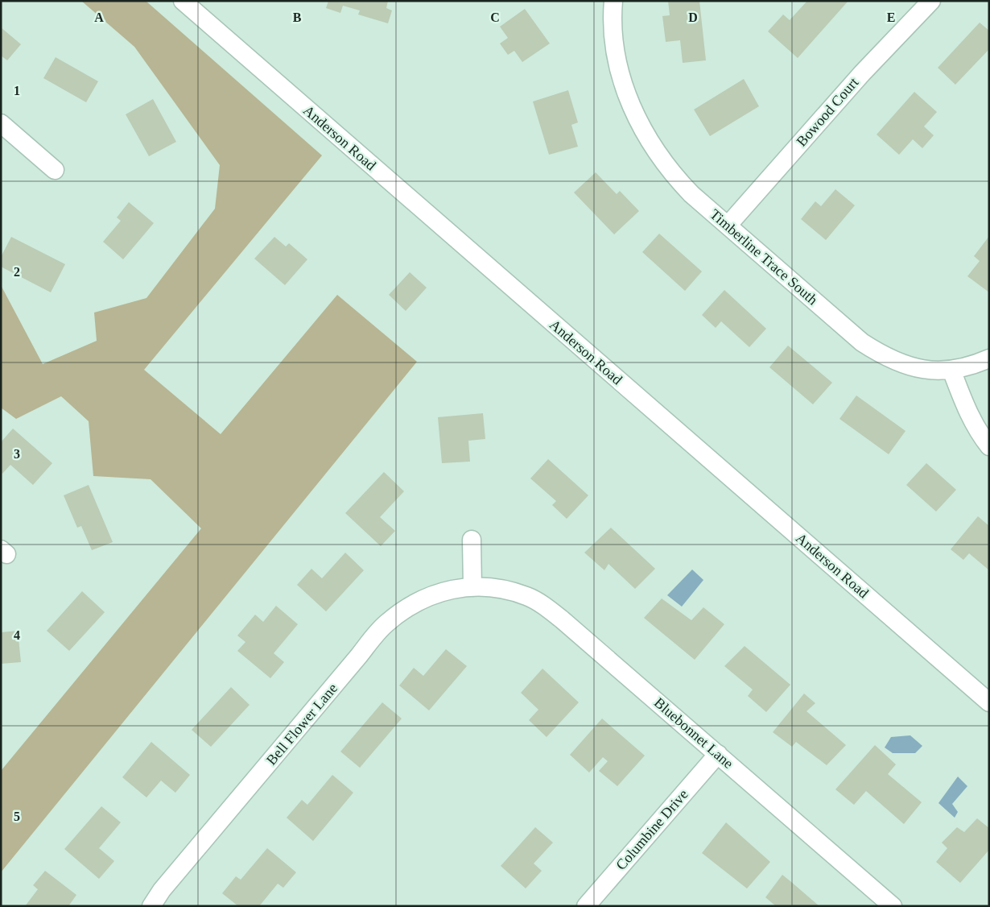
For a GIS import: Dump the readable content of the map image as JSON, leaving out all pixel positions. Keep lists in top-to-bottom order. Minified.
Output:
{"streets":{"street":["Bowood Court","Anderson Road","Timberline Trace South","Bell Flower Lane","Bluebonnet Lane","Columbine Drive"]},"crossings":[["Bowood Court","Timberline Trace South"],["Bell Flower Lane","Bluebonnet Lane"],["Bluebonnet Lane","Columbine Drive"]],"grid":{"columns":["A","B","C","D","E"],"rows":["1","2","3","4","5"]}}
